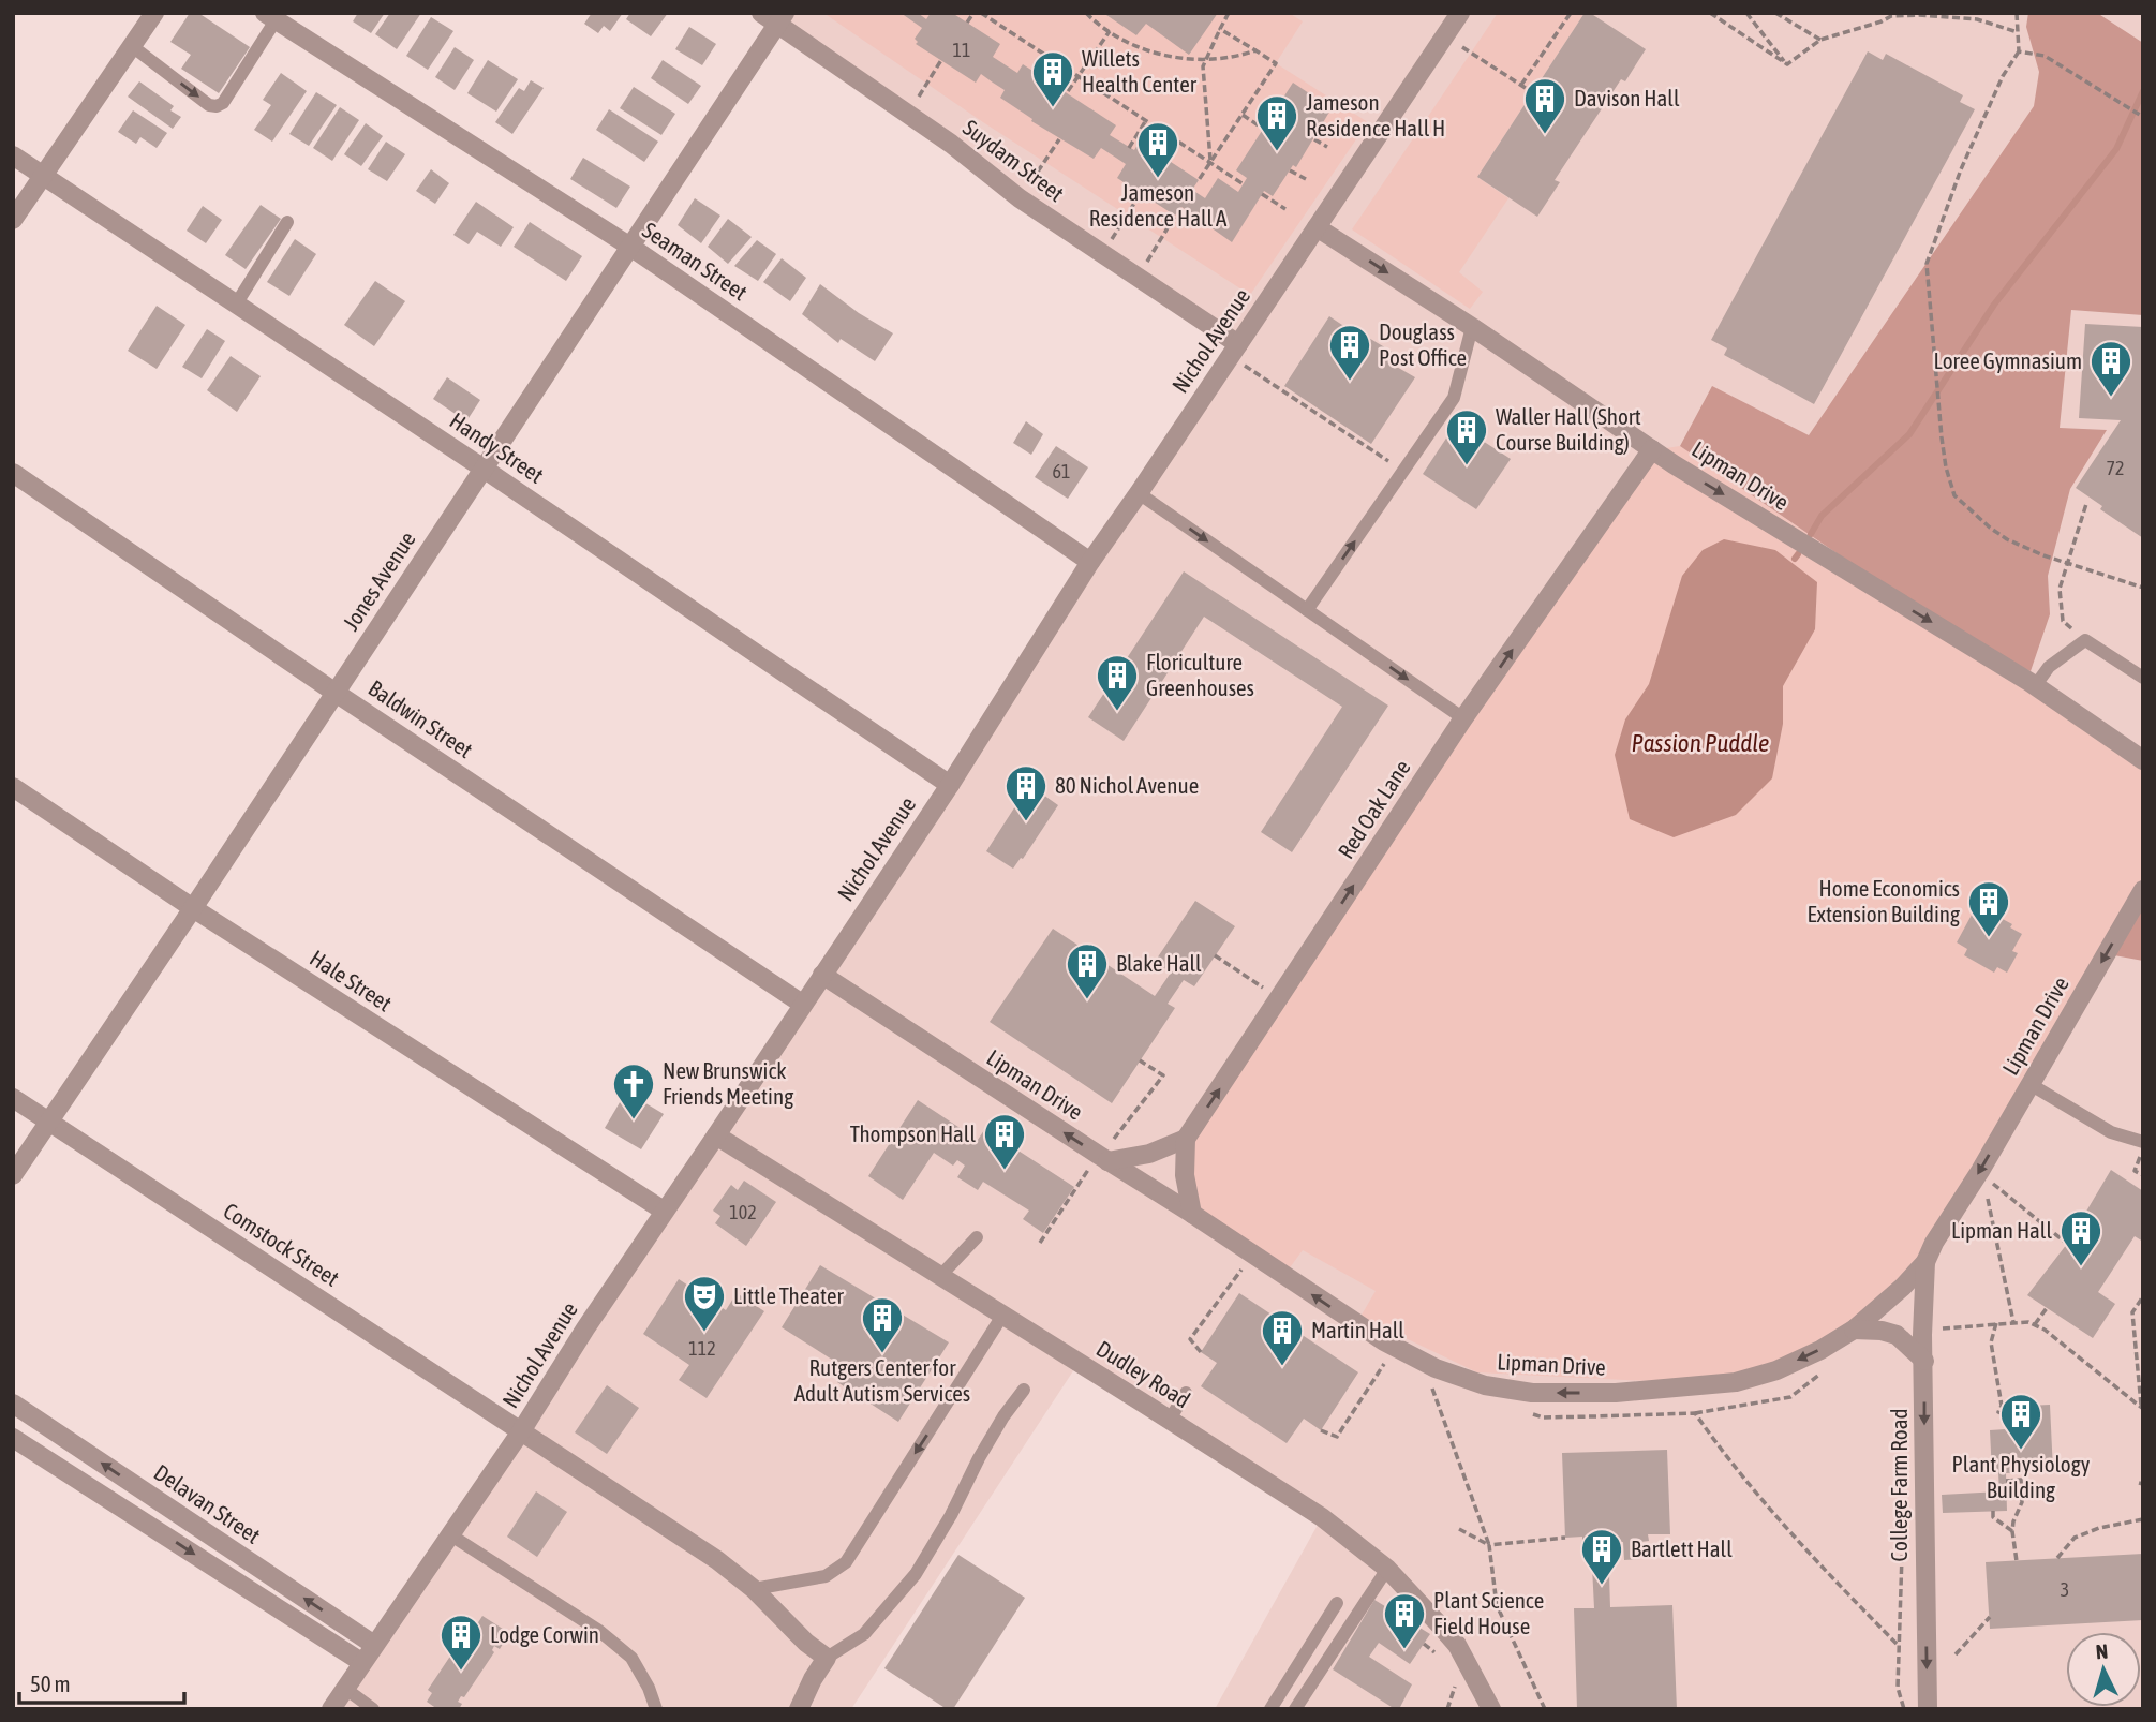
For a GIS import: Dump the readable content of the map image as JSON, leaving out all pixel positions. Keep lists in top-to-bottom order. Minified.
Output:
{"streets":{"street":["Suydam Street","Seaman Street","Nichol Avenue","Handy Street","Lipman Drive","Jones Avenue","Baldwin Street","Red Oak Lane","Hale Street","Comstock Street","Dudley Road","College Farm Road","Delavan Street"]},"crossings":[["Suydam Street","Nichol Avenue"],["Suydam Street","Jones Avenue"],["Seaman Street","Nichol Avenue"],["Seaman Street","Jones Avenue"],["Nichol Avenue","Handy Street"],["Nichol Avenue","Lipman Drive"],["Nichol Avenue","Baldwin Street"],["Nichol Avenue","Hale Street"],["Nichol Avenue","Comstock Street"],["Nichol Avenue","Dudley Road"],["Nichol Avenue","Delavan Street"],["Handy Street","Jones Avenue"],["Lipman Drive","Red Oak Lane"],["Lipman Drive","College Farm Road"],["Jones Avenue","Baldwin Street"],["Jones Avenue","Hale Street"],["Jones Avenue","Comstock Street"]],"one_way":["Red Oak Lane","College Farm Road"],"water":["Passion Puddle"],"places":{"building":["Willets Health Center","Davison Hall","Jameson Residence Hall H","Jameson Residence Hall A","Douglass Post Office","Loree Gymnasium","Waller Hall (Short Course Building)","Floriculture Greenhouses","80 Nichol Avenue","Home Economics Extension Building","Blake Hall","Thompson Hall","Lipman Hall","Rutgers Center for Adult Autism Services","Martin Hall","Plant Physiology Building","Bartlett Hall","Plant Science Field House","Lodge Corwin"],"church":["New Brunswick Friends Meeting"],"theatre":["Little Theater"]},"house_numbers":["11","72","61","102","112","3"],"scale_bar":"50 m","north":"top"}
